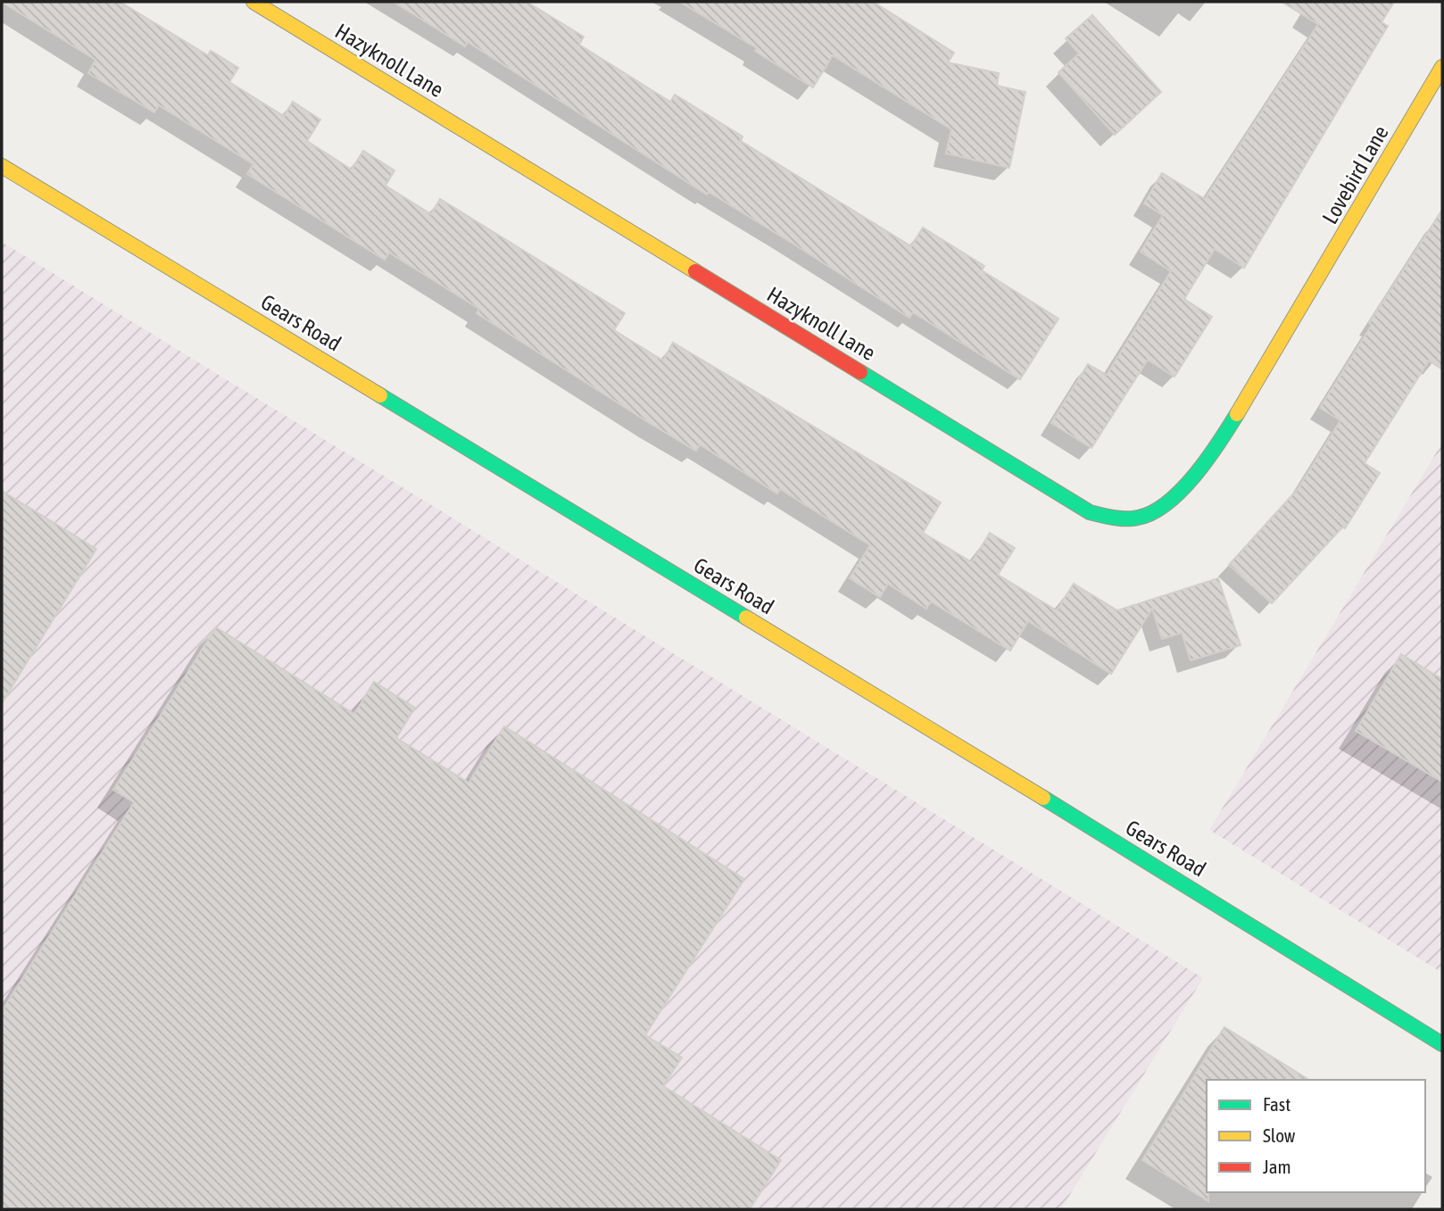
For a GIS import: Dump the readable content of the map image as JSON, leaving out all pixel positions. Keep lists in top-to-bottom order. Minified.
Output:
{"streets":{"main road":["Hazyknoll Lane","Lovebird Lane","Gears Road"]},"crossings":[["Hazyknoll Lane","Lovebird Lane"]],"legend":["Fast","Slow","Jam"]}
